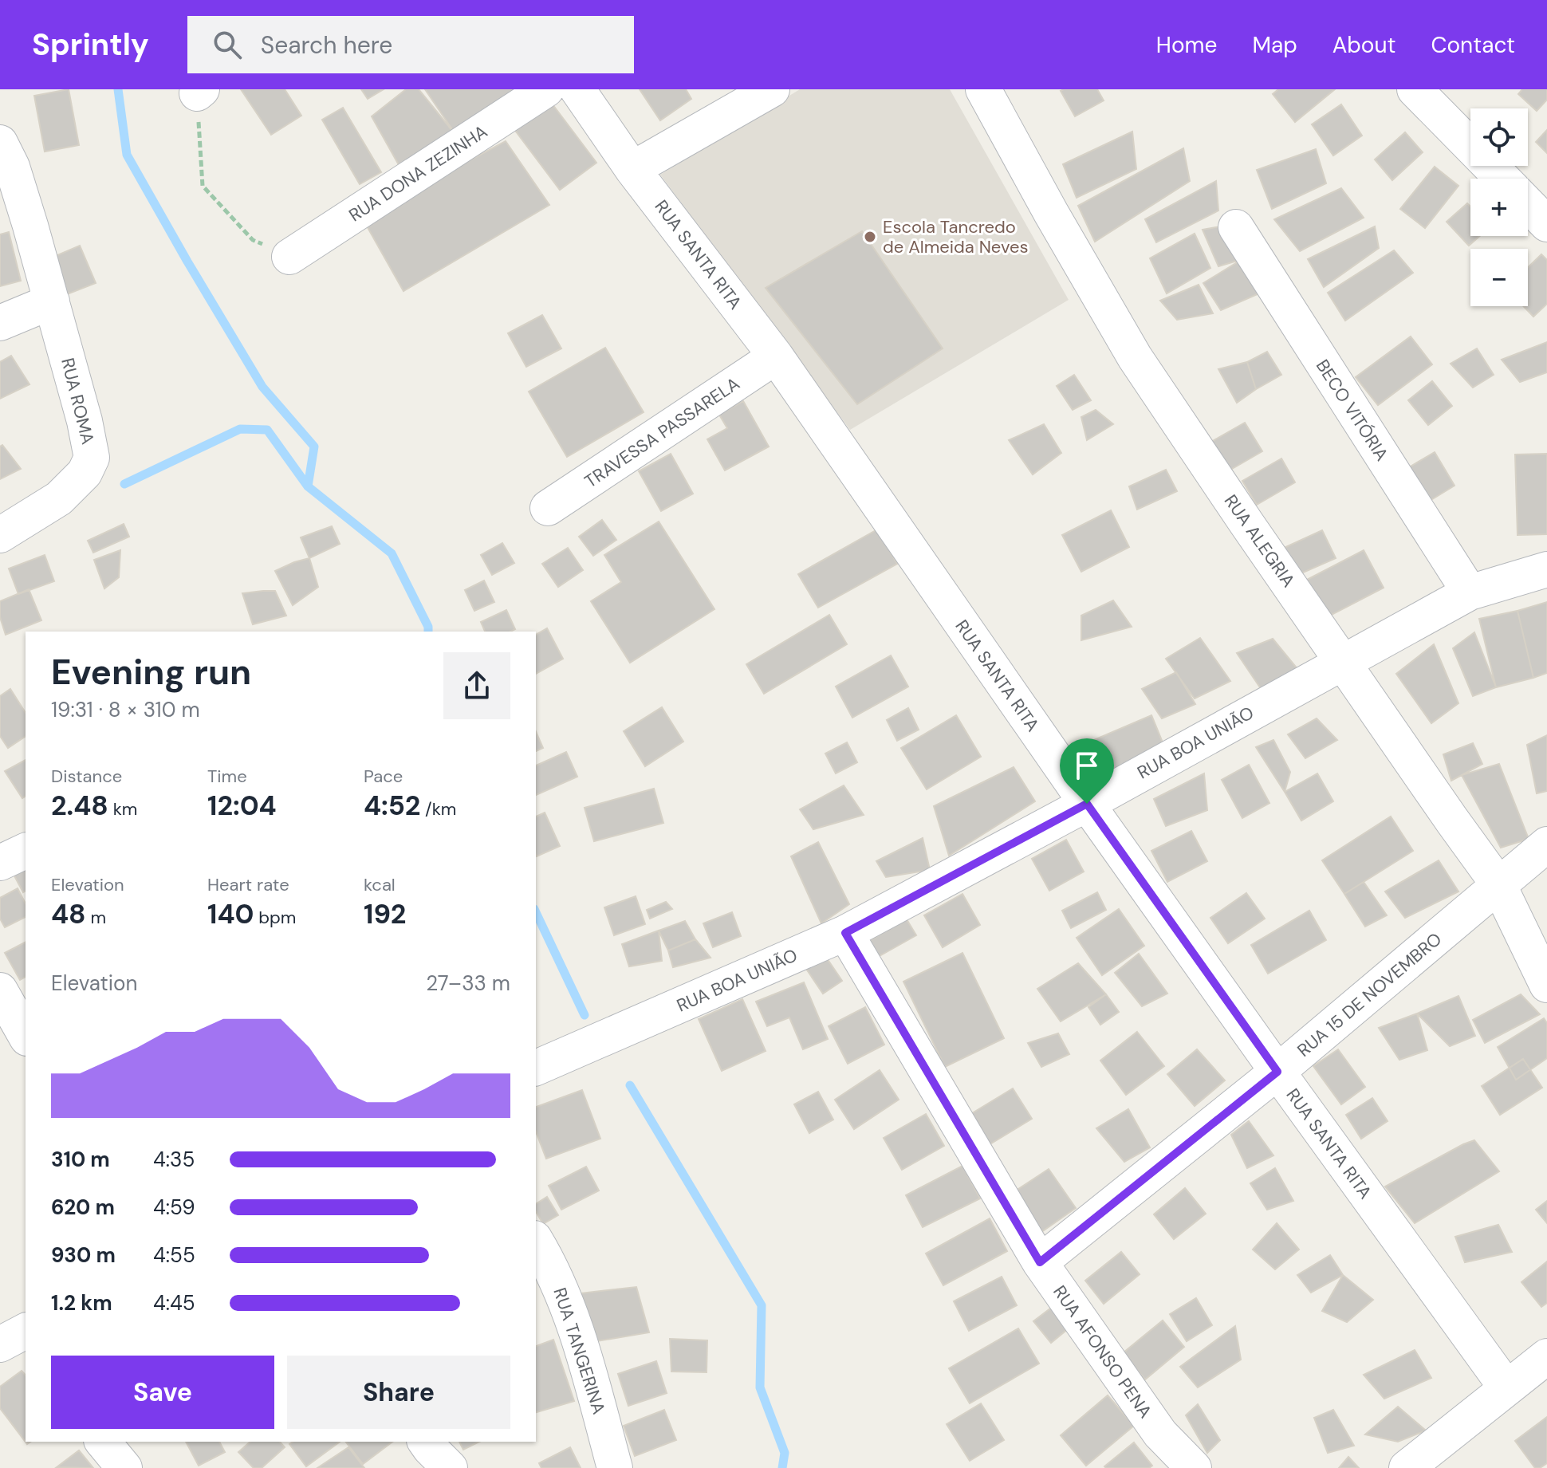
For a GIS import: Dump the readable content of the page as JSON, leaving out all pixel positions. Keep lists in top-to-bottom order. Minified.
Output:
{"streets":{"street":["RUA DONA ZEZINHA","RUA SANTA RITA","RUA ROMA","BECO VITÓRIA","TRAVESSA PASSARELA","RUA ALEGRIA","RUA BOA UNIÃO","RUA 15 DE NOVEMBRO","RUA TANGERINA","RUA AFONSO PENA"]},"crossings":[["RUA SANTA RITA","TRAVESSA PASSARELA"],["RUA SANTA RITA","RUA BOA UNIÃO"],["RUA SANTA RITA","RUA 15 DE NOVEMBRO"],["BECO VITÓRIA","RUA BOA UNIÃO"],["RUA ALEGRIA","RUA BOA UNIÃO"],["RUA ALEGRIA","RUA 15 DE NOVEMBRO"],["RUA BOA UNIÃO","RUA AFONSO PENA"],["RUA 15 DE NOVEMBRO","RUA AFONSO PENA"]],"places":["Escola Tancredo de Almeida Neves"],"page":{"header":"Sprintly","search":"Search here","nav":["Home","Map","About","Contact"],"map_buttons":["+","−"],"heading":["Evening run","19:31 · 8 × 310 m"],"stats":[["Distance","2.48 km"],["Time","12:04"],["Pace","4:52 /km"],["Elevation","48 m"],["Heart rate","140 bpm"],["kcal","192"]],"chart":["Elevation","27–33 m"],"list":[{"name":"310 m","note":"4:35"},{"name":"620 m","note":"4:59"},{"name":"930 m","note":"4:55"},{"name":"1.2 km","note":"4:45"}],"buttons":["Save","Share"]}}
